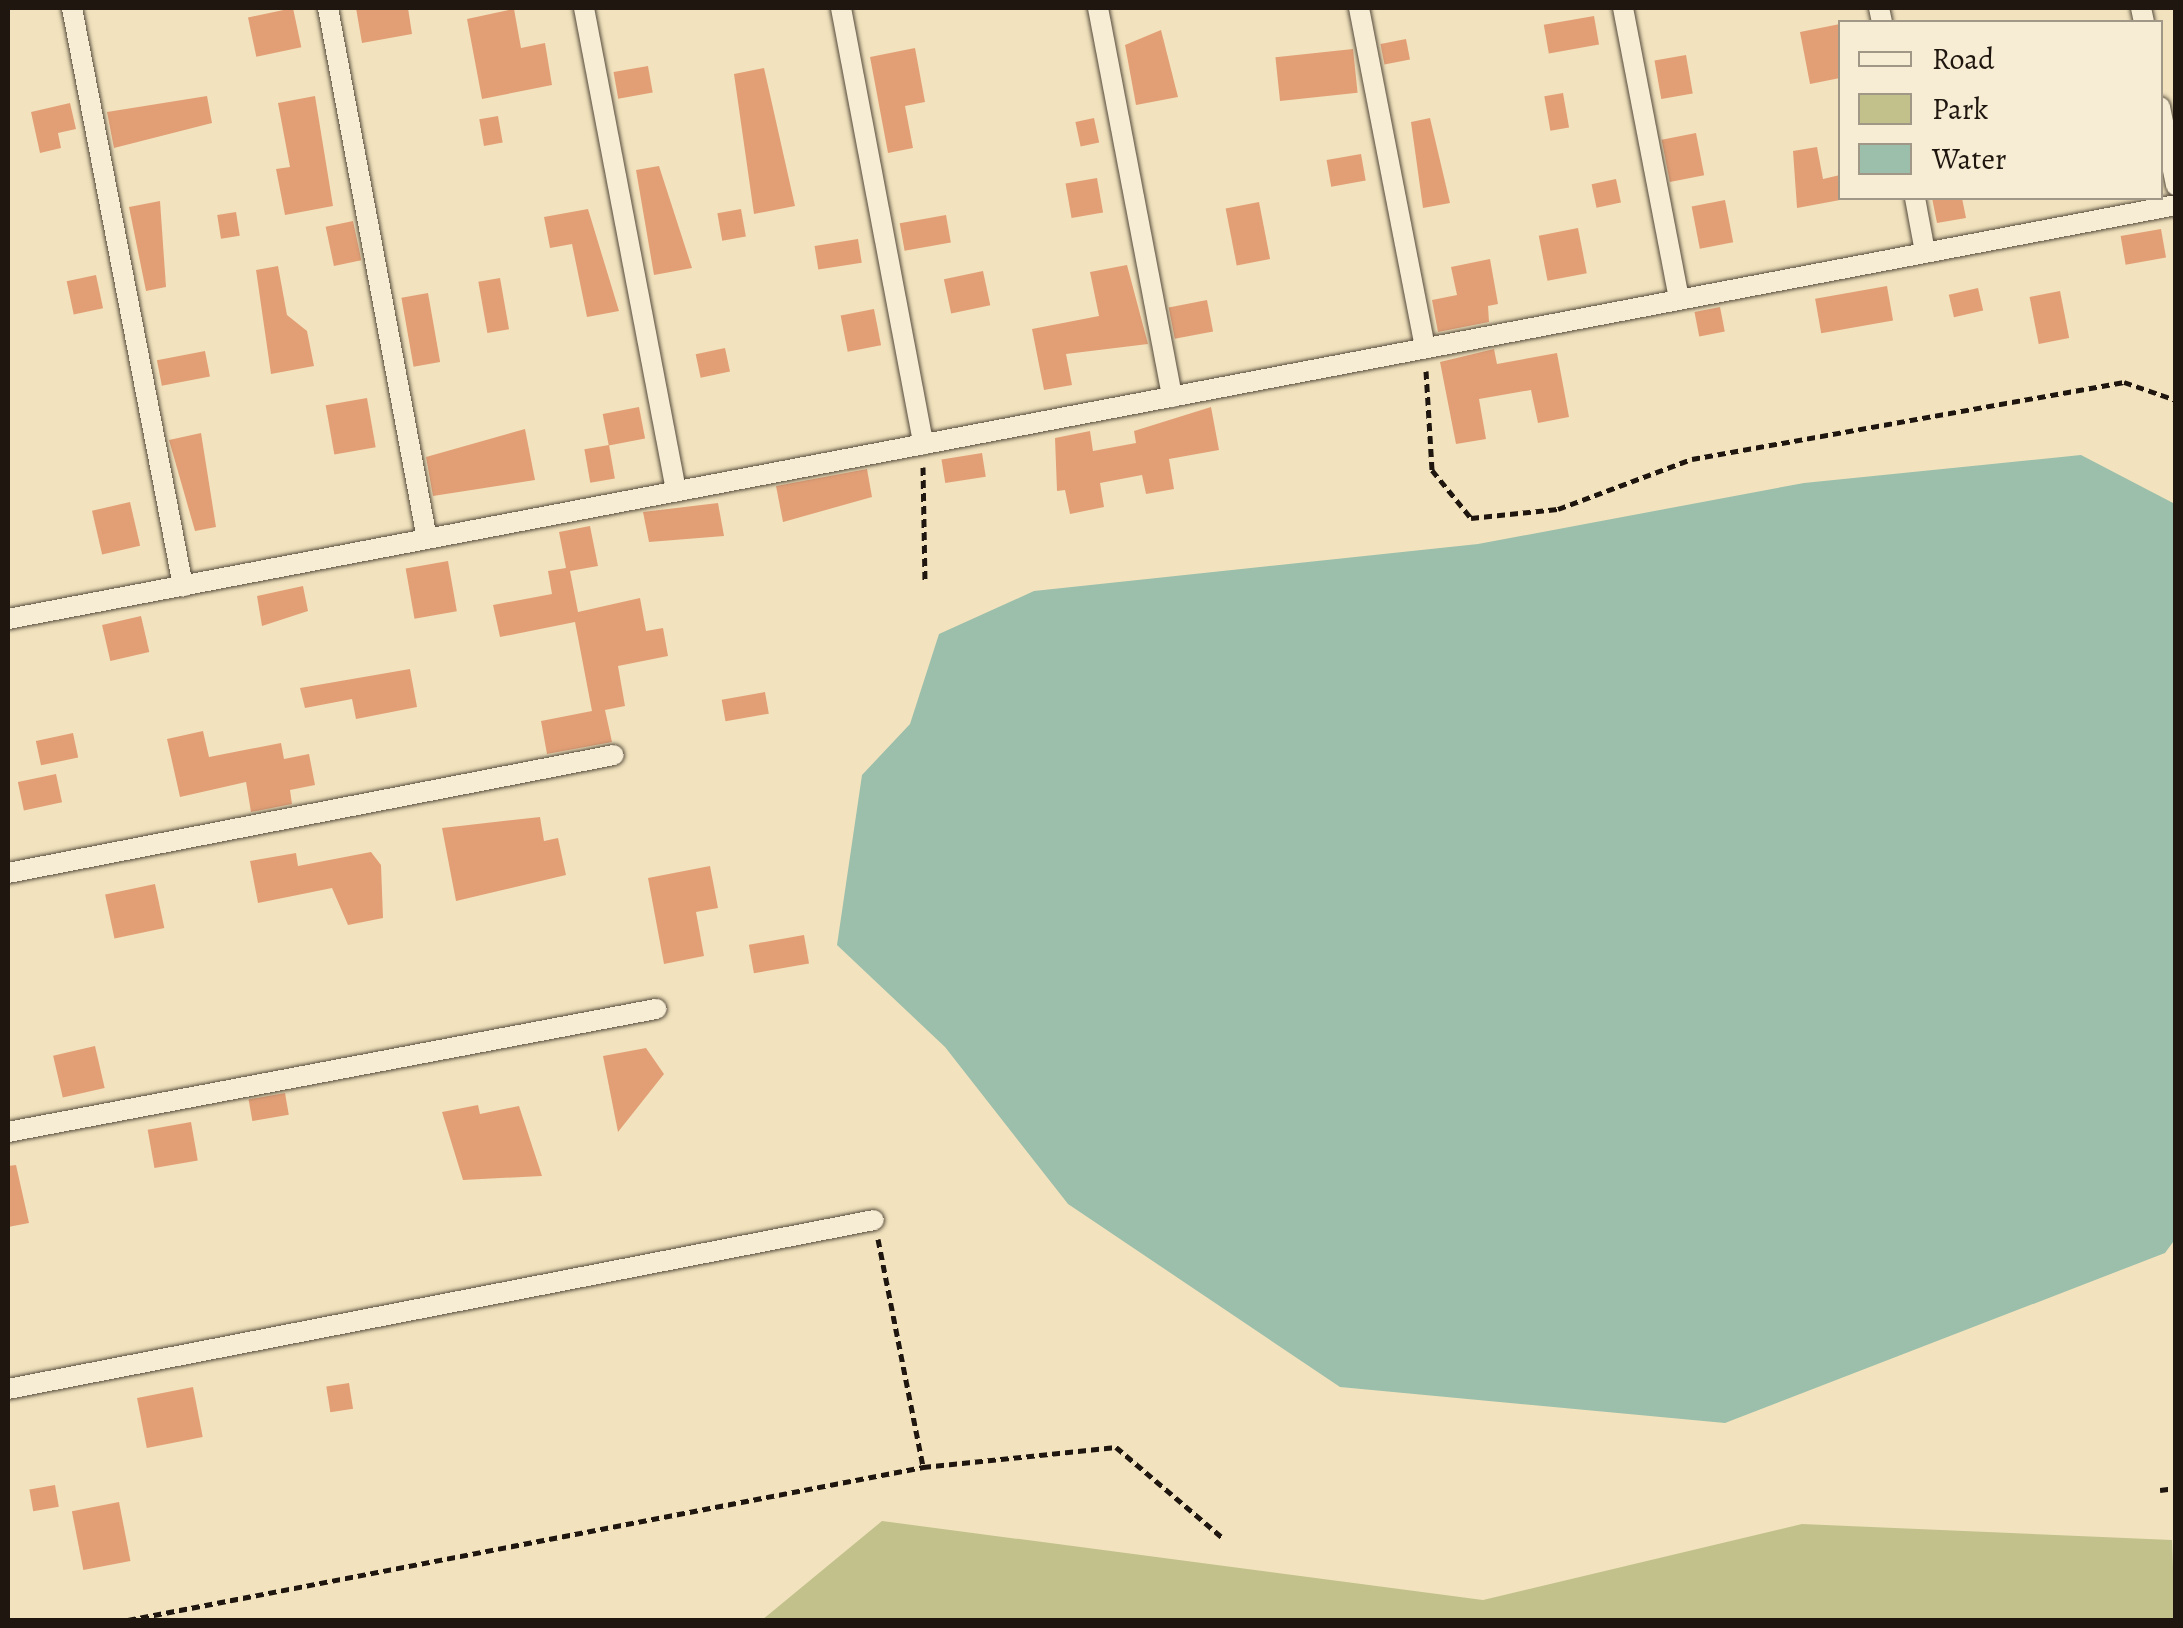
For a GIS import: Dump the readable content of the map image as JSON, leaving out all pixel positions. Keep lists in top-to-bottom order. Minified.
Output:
{"legend":["Road","Park","Water"]}
